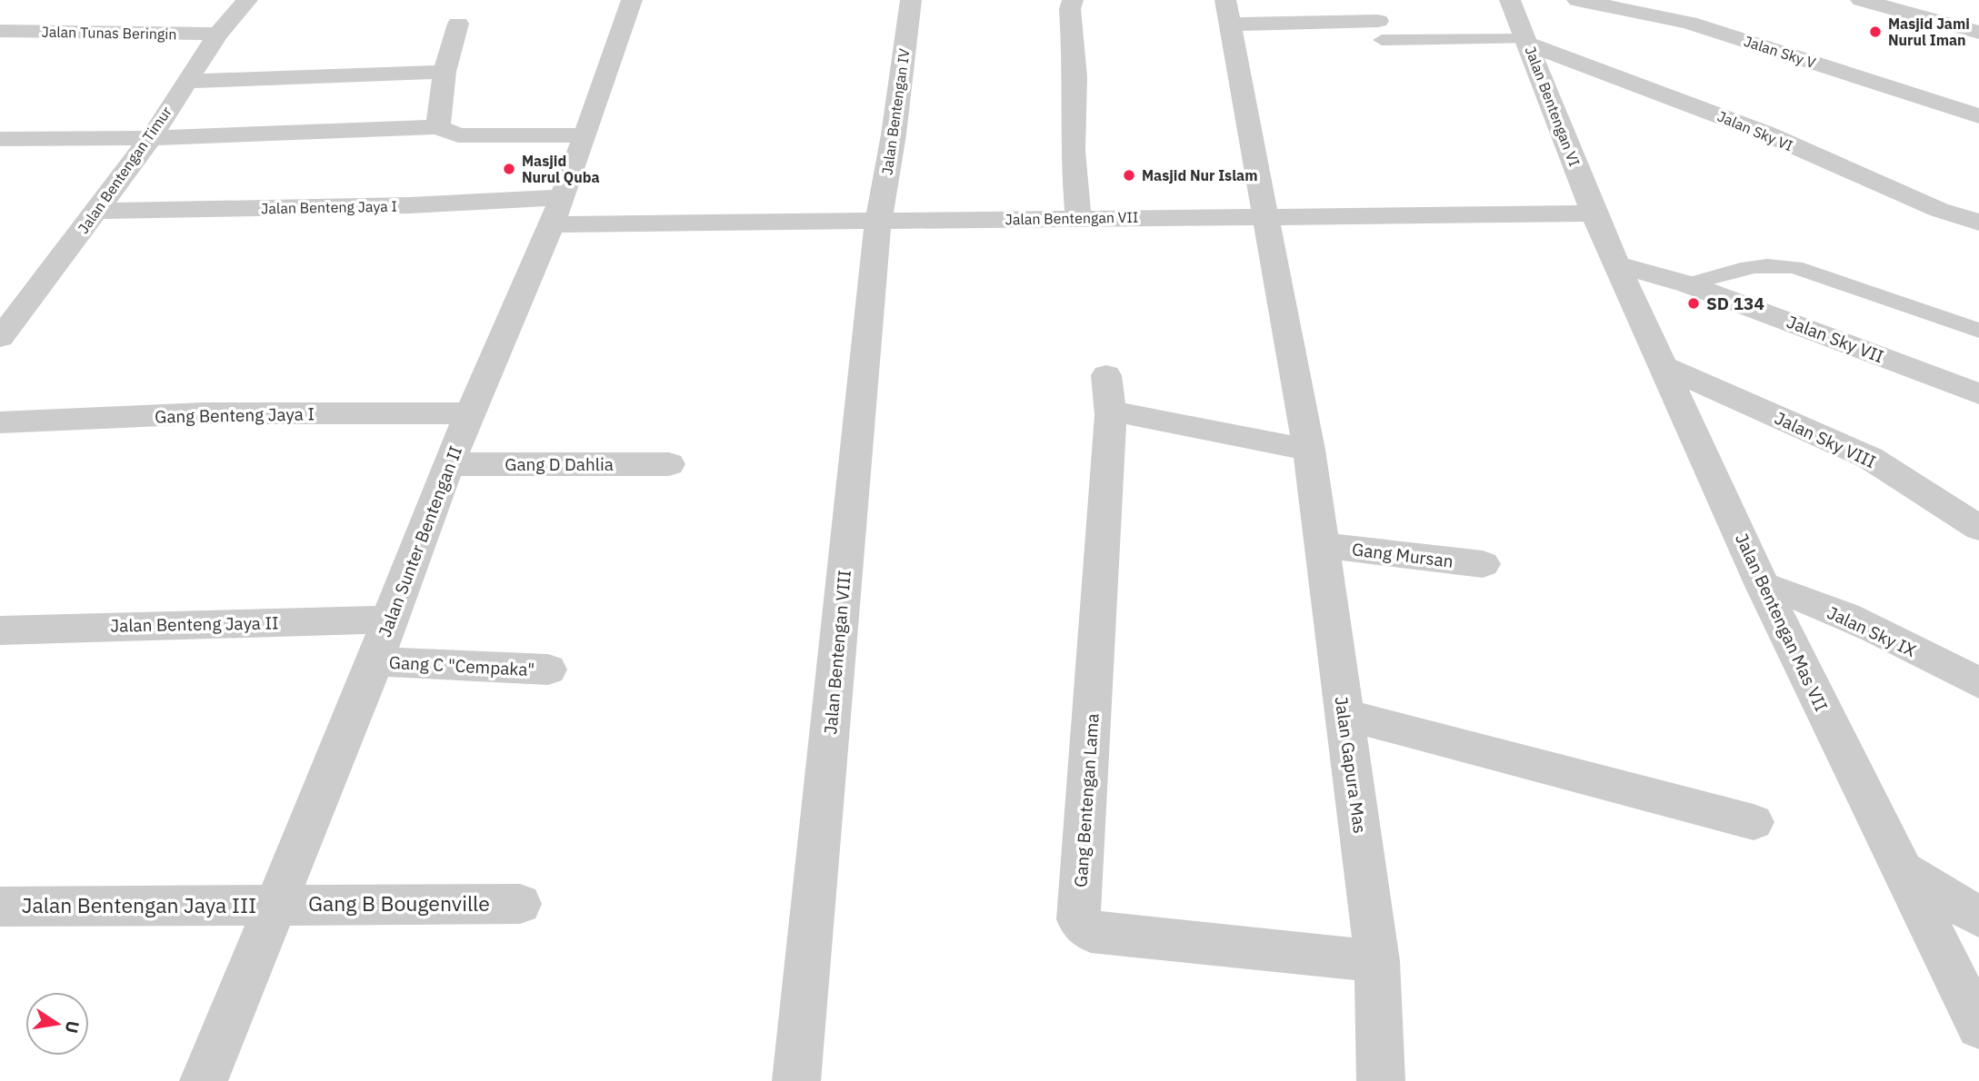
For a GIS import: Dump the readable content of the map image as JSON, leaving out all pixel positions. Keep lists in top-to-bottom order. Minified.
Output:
{"streets":{"street":["Jalan Tunas Beringin","Jalan Sky V","Jalan Bentengan VI","Jalan Bentengan IV","Jalan Sky VI","Jalan Bentengan Timur","Jalan Benteng Jaya I","Jalan Bentengan VII","Jalan Sky VII","Gang Benteng Jaya I","Jalan Sky VIII","Gang D Dahlia","Jalan Sunter Bentengan II","Gang Mursan","Jalan Bentengan Mas VII","Jalan Benteng Jaya II","Jalan Sky IX","Jalan Bentengan VIII","Gang C \"Cempaka\"","Jalan Gapura Mas","Gang Bentengan Lama","Gang B Bougenville","Jalan Bentengan Jaya III"]},"crossings":[["Jalan Tunas Beringin","Jalan Bentengan Timur"],["Jalan Bentengan VI","Jalan Sky VI"],["Jalan Bentengan VI","Jalan Bentengan VII"],["Jalan Bentengan VI","Jalan Bentengan Mas VII"],["Jalan Bentengan IV","Jalan Bentengan VII"],["Jalan Bentengan IV","Jalan Bentengan VIII"],["Jalan Bentengan Timur","Jalan Benteng Jaya I"],["Jalan Benteng Jaya I","Jalan Bentengan VII"],["Jalan Benteng Jaya I","Jalan Sunter Bentengan II"],["Jalan Bentengan VII","Jalan Sunter Bentengan II"],["Jalan Bentengan VII","Jalan Bentengan Mas VII"],["Jalan Bentengan VII","Jalan Bentengan VIII"],["Jalan Bentengan VII","Jalan Gapura Mas"],["Jalan Sky VII","Jalan Bentengan Mas VII"],["Gang Benteng Jaya I","Jalan Sunter Bentengan II"],["Jalan Sky VIII","Jalan Bentengan Mas VII"],["Gang D Dahlia","Jalan Sunter Bentengan II"],["Jalan Sunter Bentengan II","Jalan Benteng Jaya II"],["Jalan Sunter Bentengan II","Gang C \"Cempaka\""],["Jalan Sunter Bentengan II","Gang B Bougenville"],["Jalan Sunter Bentengan II","Jalan Bentengan Jaya III"],["Gang Mursan","Jalan Gapura Mas"],["Jalan Bentengan Mas VII","Jalan Sky IX"],["Jalan Gapura Mas","Gang Bentengan Lama"],["Gang B Bougenville","Jalan Bentengan Jaya III"]],"places":["Masjid Jami Nurul Iman","Masjid Nurul Quba","Masjid Nur Islam","SD 134"],"north":"right"}
